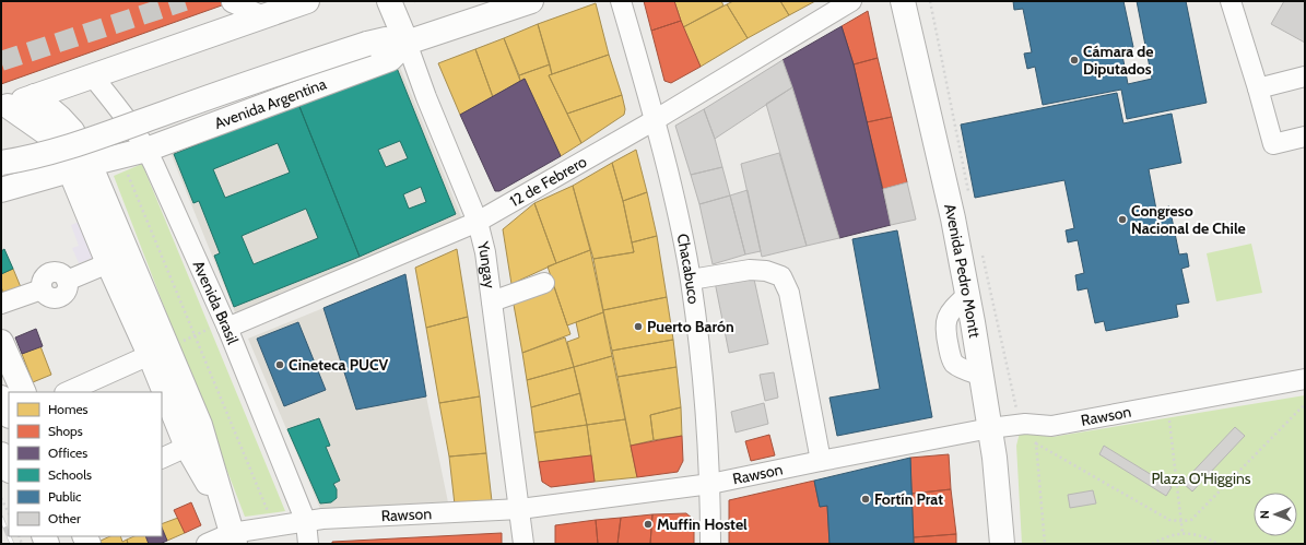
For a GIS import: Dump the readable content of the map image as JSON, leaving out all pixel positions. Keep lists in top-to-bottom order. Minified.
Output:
{"streets":{"main road":["Avenida Argentina","Yungay","Avenida Pedro Montt"],"street":["12 de Febrero","Chacabuco","Avenida Brasil","Rawson"]},"crossings":[["Avenida Argentina","Yungay"],["Avenida Argentina","Avenida Brasil"],["12 de Febrero","Yungay"],["12 de Febrero","Chacabuco"],["12 de Febrero","Avenida Brasil"],["Yungay","Rawson"],["Chacabuco","Rawson"],["Avenida Pedro Montt","Rawson"],["Avenida Brasil","Rawson"]],"parks":["Plaza O'Higgins"],"places":["Cámara de Diputados","Congreso Nacional de Chile","Puerto Barón","Cineteca PUCV","Fortín Prat","Muffin Hostel"],"legend":["Homes","Shops","Offices","Schools","Public","Other"],"north":"left"}
